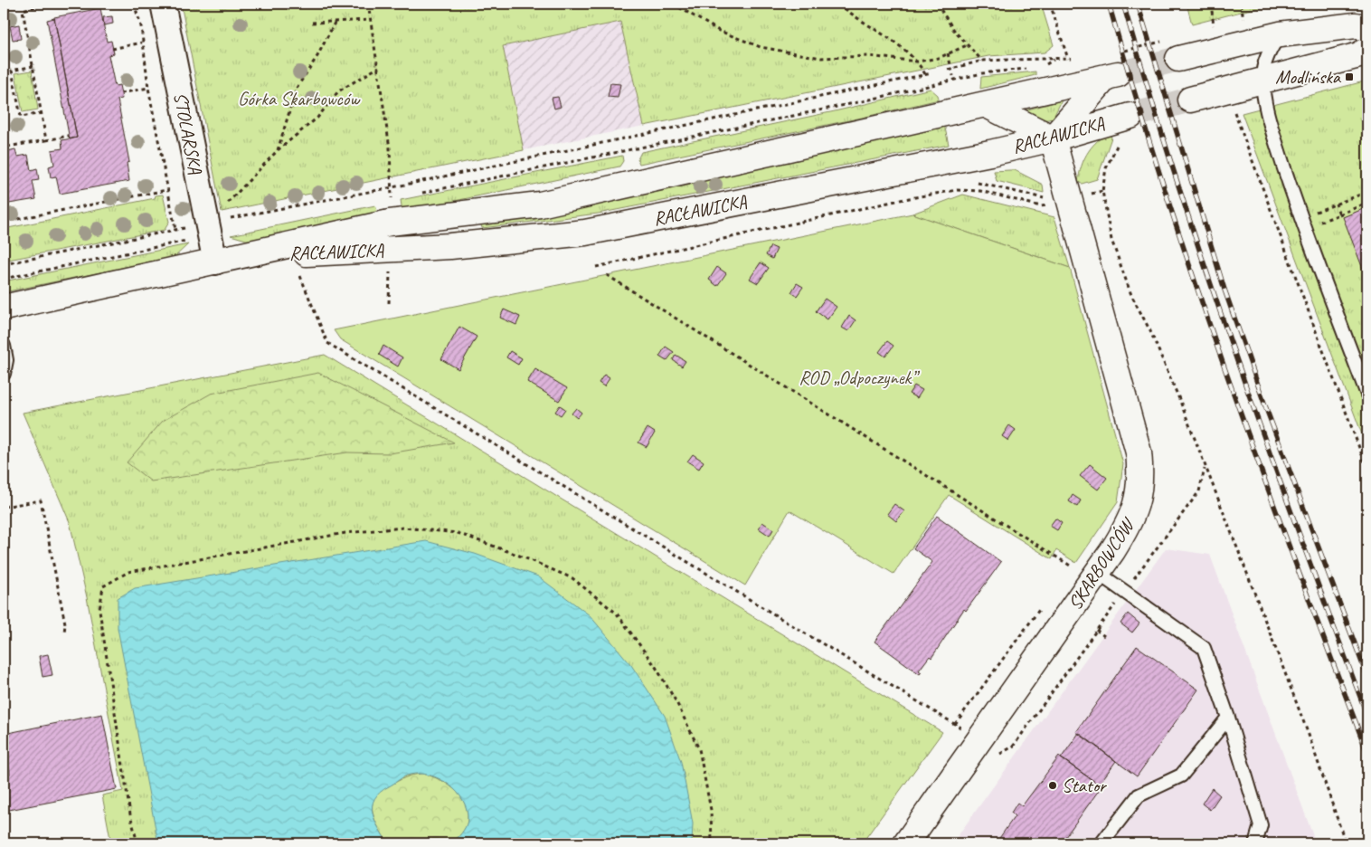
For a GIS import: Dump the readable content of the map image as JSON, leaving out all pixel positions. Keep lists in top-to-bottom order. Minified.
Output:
{"streets":{"street":["STOLARSKA","RACŁAWICKA","SKARBOWCÓW"]},"crossings":[["STOLARSKA","RACŁAWICKA"],["RACŁAWICKA","SKARBOWCÓW"]],"parks":["Górka Skarbowców","ROD „Odpoczynek”"],"places":{"transit":["Modlińska"],"other":["Stator"]}}
